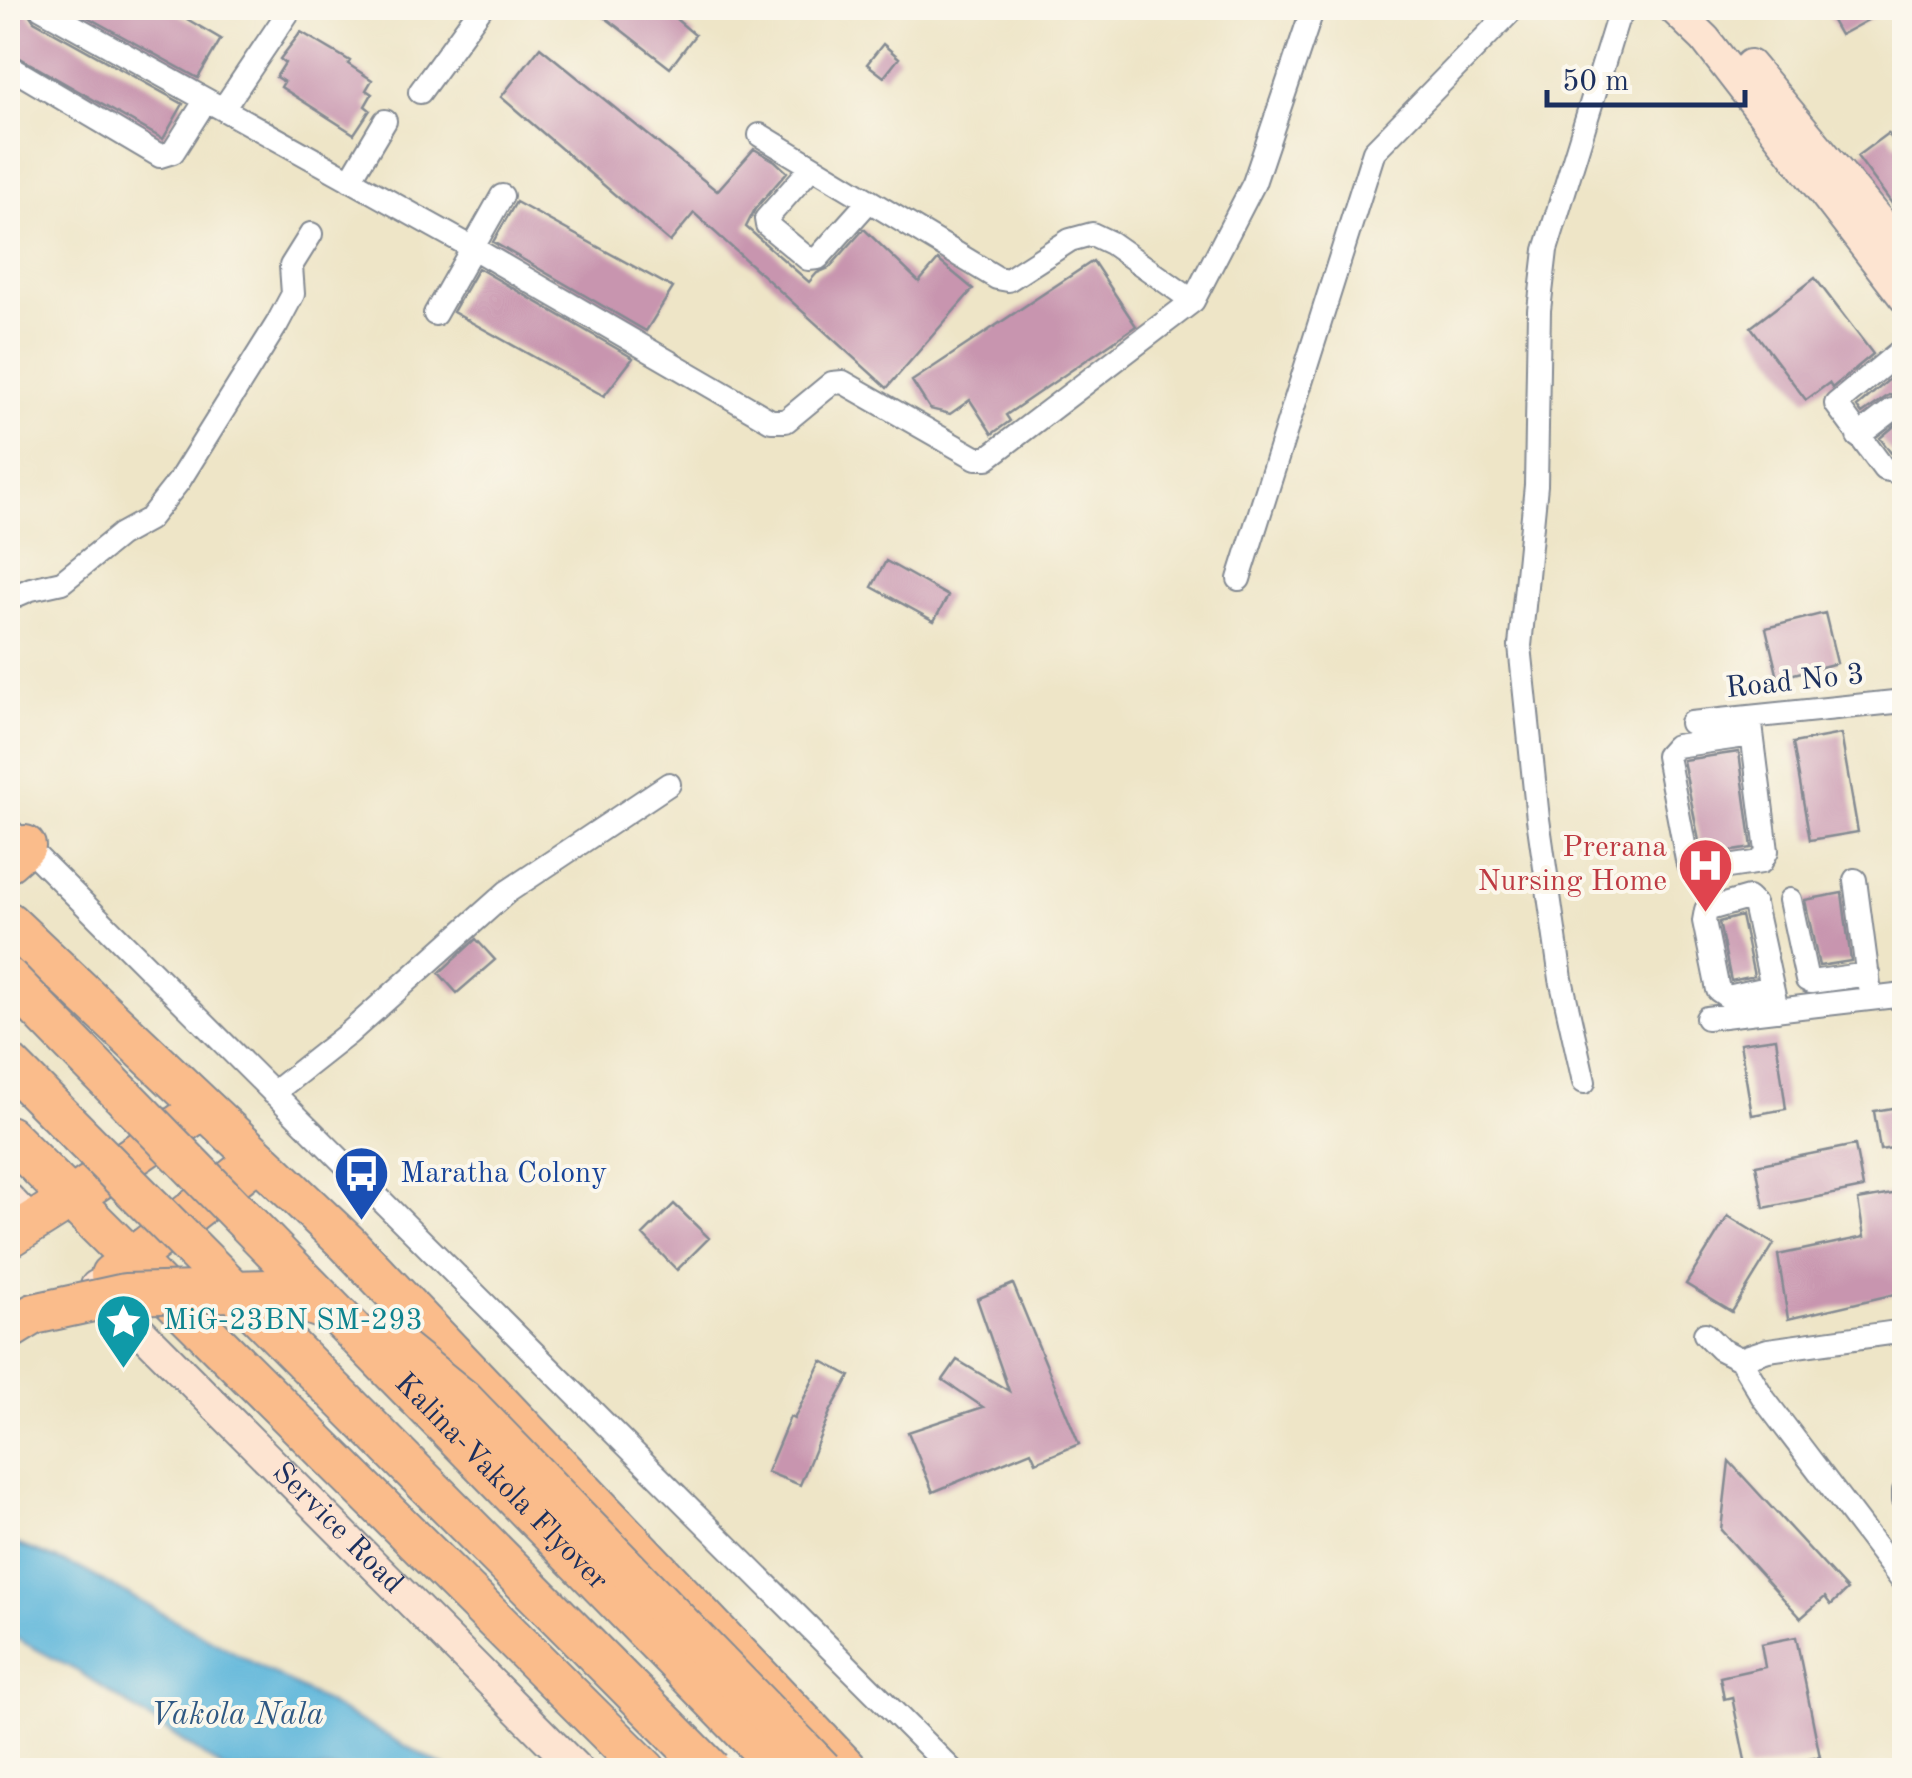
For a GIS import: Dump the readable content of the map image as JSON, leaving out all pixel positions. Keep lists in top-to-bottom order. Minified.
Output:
{"streets":{"highway":["Kalina-Vakola Flyover"],"street":["Road No 3","Service Road"]},"water":["Vakola Nala"],"places":{"hospital":["Prerana Nursing Home"],"bus stop":["Maratha Colony"],"place":["MiG-23BN SM-293"]},"scale_bar":"50 m"}
